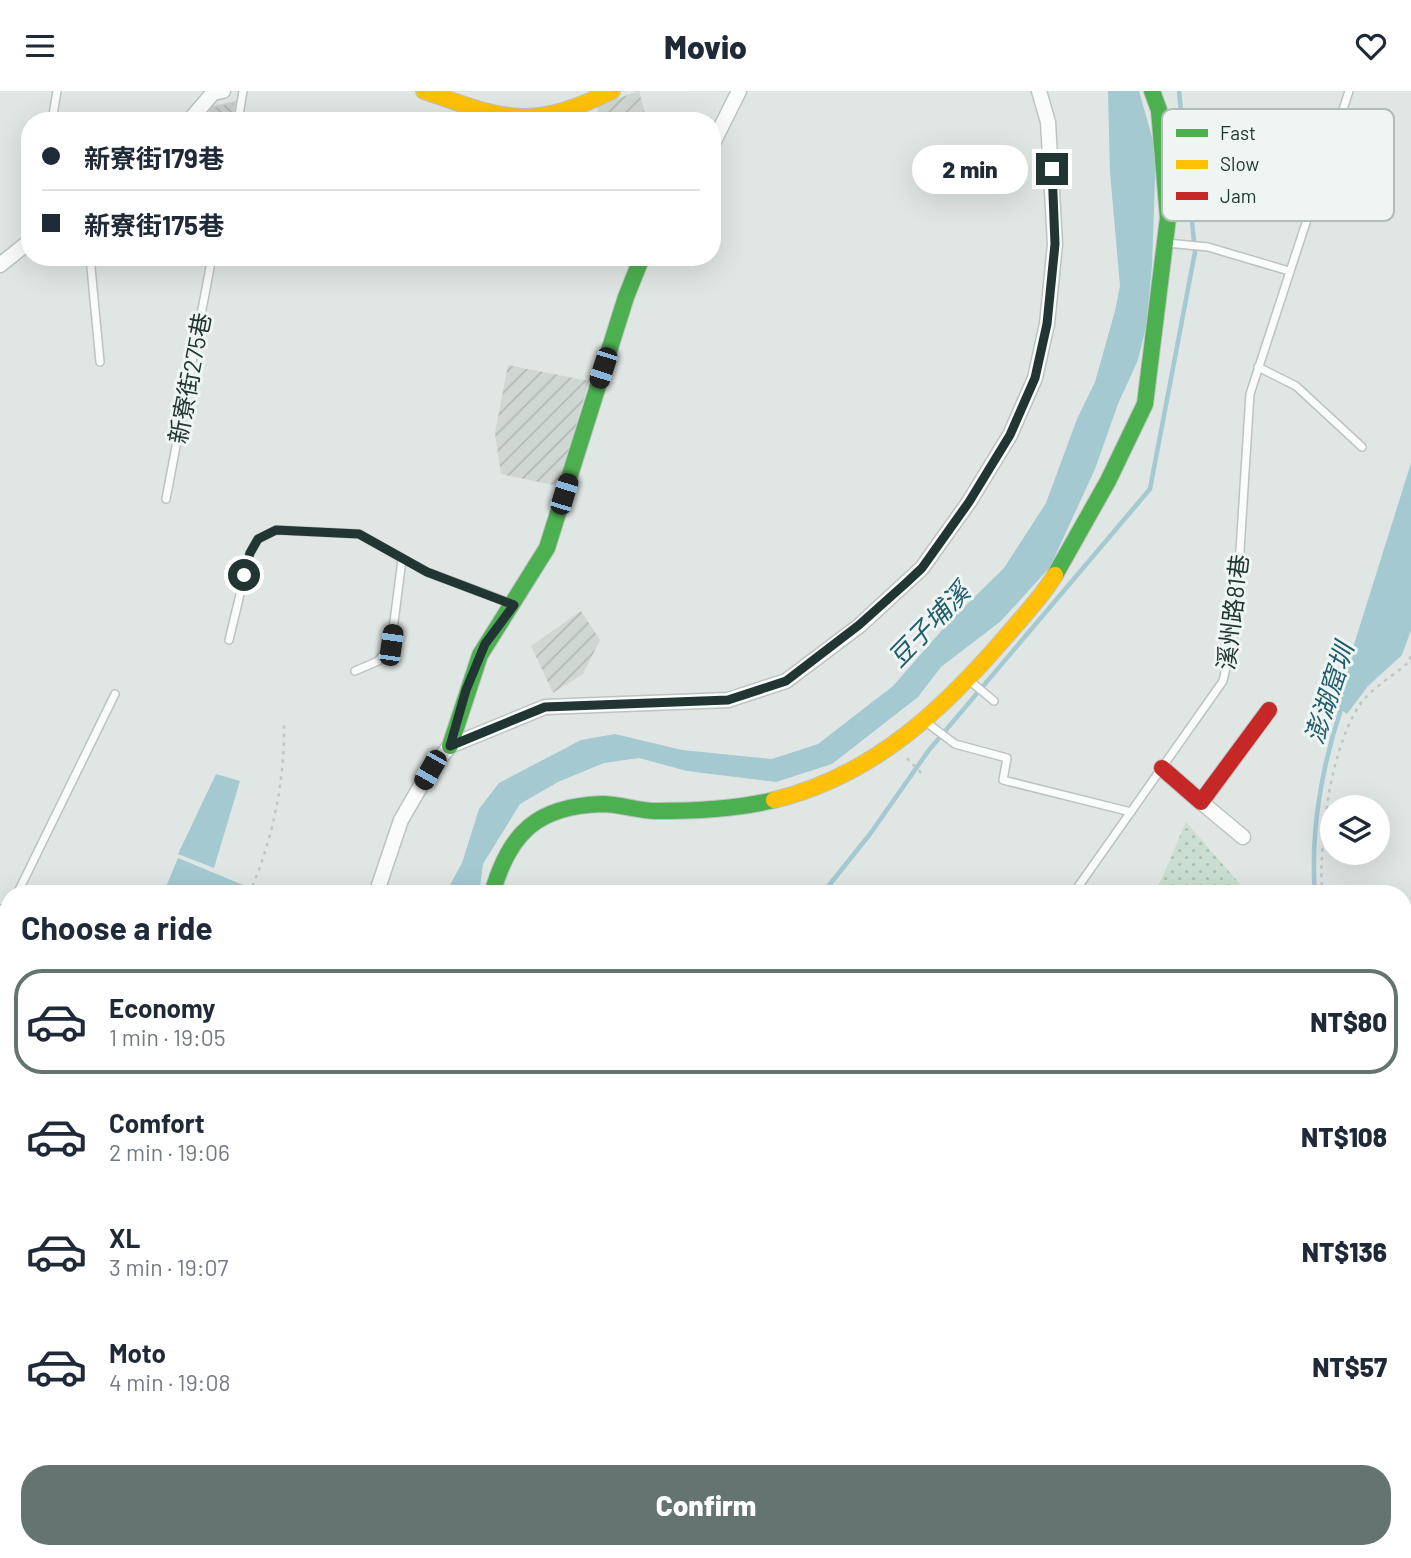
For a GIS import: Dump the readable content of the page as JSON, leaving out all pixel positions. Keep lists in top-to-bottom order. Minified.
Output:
{"streets":{"lane":["新寮街275巷","溪州路81巷"]},"water":["豆子埔溪","澎湖窟圳"],"legend":["Fast","Slow","Jam"],"page":{"header":"Movio","banner":["新寮街179巷","新寮街175巷"],"bubble":"2 min","heading":"Choose a ride","list":[{"name":"Economy","note":"1 min · 19:05","value":"NT$80"},{"name":"Comfort","note":"2 min · 19:06","value":"NT$108"},{"name":"XL","note":"3 min · 19:07","value":"NT$136"},{"name":"Moto","note":"4 min · 19:08","value":"NT$57"}],"buttons":"Confirm"}}
